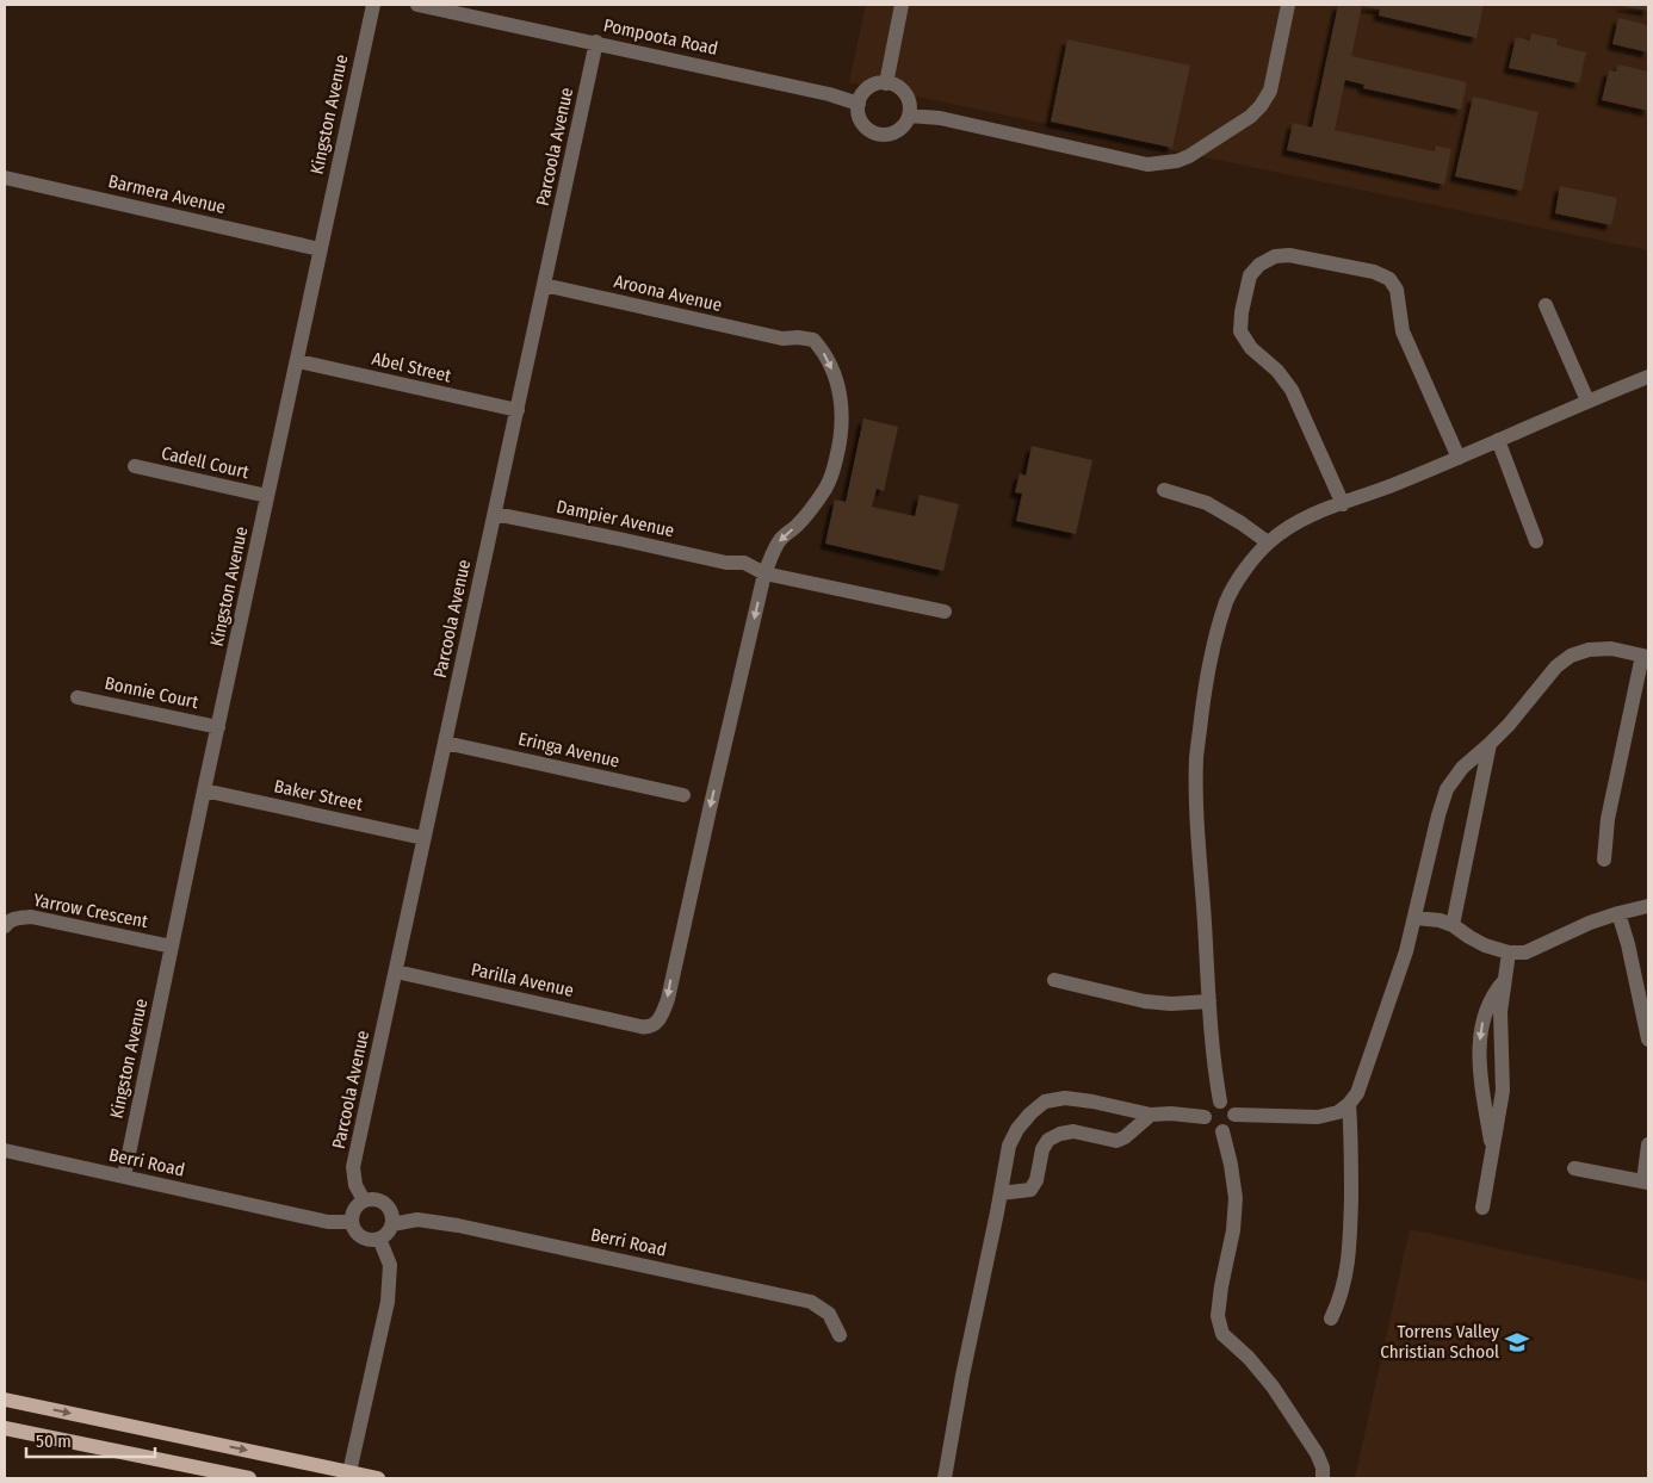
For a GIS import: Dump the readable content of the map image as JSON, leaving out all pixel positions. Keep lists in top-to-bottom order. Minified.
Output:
{"streets":{"street":["Pompoota Road","Kingston Avenue","Parcoola Avenue","Barmera Avenue","Aroona Avenue","Abel Street","Cadell Court","Dampier Avenue","Bonnie Court","Eringa Avenue","Baker Street","Yarrow Crescent","Parilla Avenue","Berri Road"]},"crossings":[["Pompoota Road","Parcoola Avenue"],["Kingston Avenue","Barmera Avenue"],["Kingston Avenue","Abel Street"],["Kingston Avenue","Cadell Court"],["Kingston Avenue","Bonnie Court"],["Kingston Avenue","Baker Street"],["Kingston Avenue","Yarrow Crescent"],["Kingston Avenue","Berri Road"],["Parcoola Avenue","Aroona Avenue"],["Parcoola Avenue","Abel Street"],["Parcoola Avenue","Dampier Avenue"],["Parcoola Avenue","Eringa Avenue"],["Parcoola Avenue","Baker Street"],["Parcoola Avenue","Parilla Avenue"],["Parcoola Avenue","Berri Road"],["Aroona Avenue","Dampier Avenue"],["Aroona Avenue","Parilla Avenue"]],"places":{"school or university":["Torrens Valley Christian School"]},"scale_bar":"50 m"}
